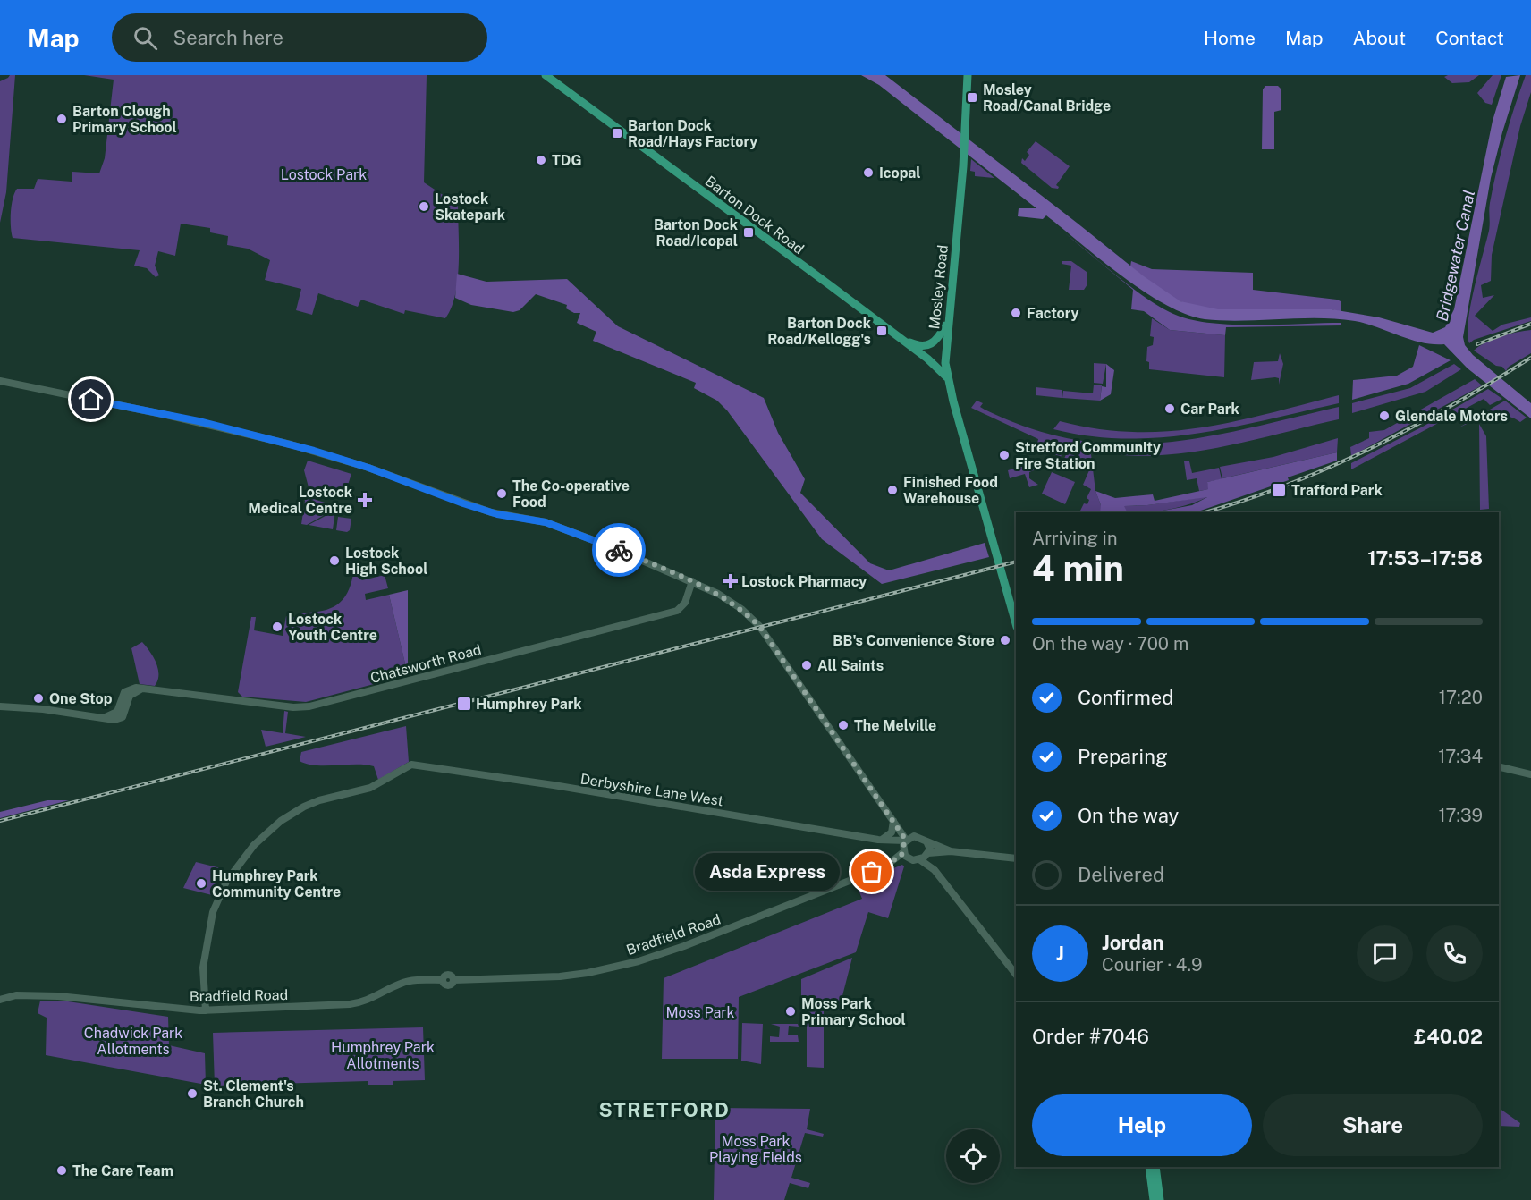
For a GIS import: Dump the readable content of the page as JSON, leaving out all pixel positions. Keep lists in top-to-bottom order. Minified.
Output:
{"streets":{"main road":["Barton Dock Road","Mosley Road"],"street":["Chatsworth Road","Derbyshire Lane West","Bradfield Road"]},"crossings":[["Barton Dock Road","Mosley Road"],["Derbyshire Lane West","Bradfield Road"]],"districts":["STRETFORD"],"water":["Bridgewater Canal"],"parks":["Lostock Park","Moss Park","Chadwick Park Allotments","Humphrey Park Allotments","Moss Park Playing Fields"],"places":{"transit":["Mosley Road/Canal Bridge","Barton Dock Road/Hays Factory","Barton Dock Road/Icopal","Barton Dock Road/Kellogg's","Trafford Park","Humphrey Park"],"other":["Barton Clough Primary School","TDG","Icopal","Lostock Skatepark","Factory","Car Park","Glendale Motors","Stretford Community Fire Station","Finished Food Warehouse","The Co-operative Food","Lostock High School","Lostock Youth Centre","BB's Convenience Store","All Saints","One Stop","The Melville","Asda Express","Humphrey Park Community Centre","Moss Park Primary School","St. Clement's Branch Church","The Care Team"],"health":["Lostock Medical Centre","Lostock Pharmacy"]},"page":{"header":"Map","search":"Search here","nav":["Home","Map","About","Contact"],"heading":["4 min","Arriving in","17:53–17:58"],"panel":["Jordan","Courier · 4.9","Order #7046","£40.02"],"bar":"On the way · 700 m","list":[["Confirmed","17:20"],["Preparing","17:34"],["On the way","17:39"],"Delivered"],"bubble":"Asda Express","round":"J","buttons":["Help","Share"]}}
